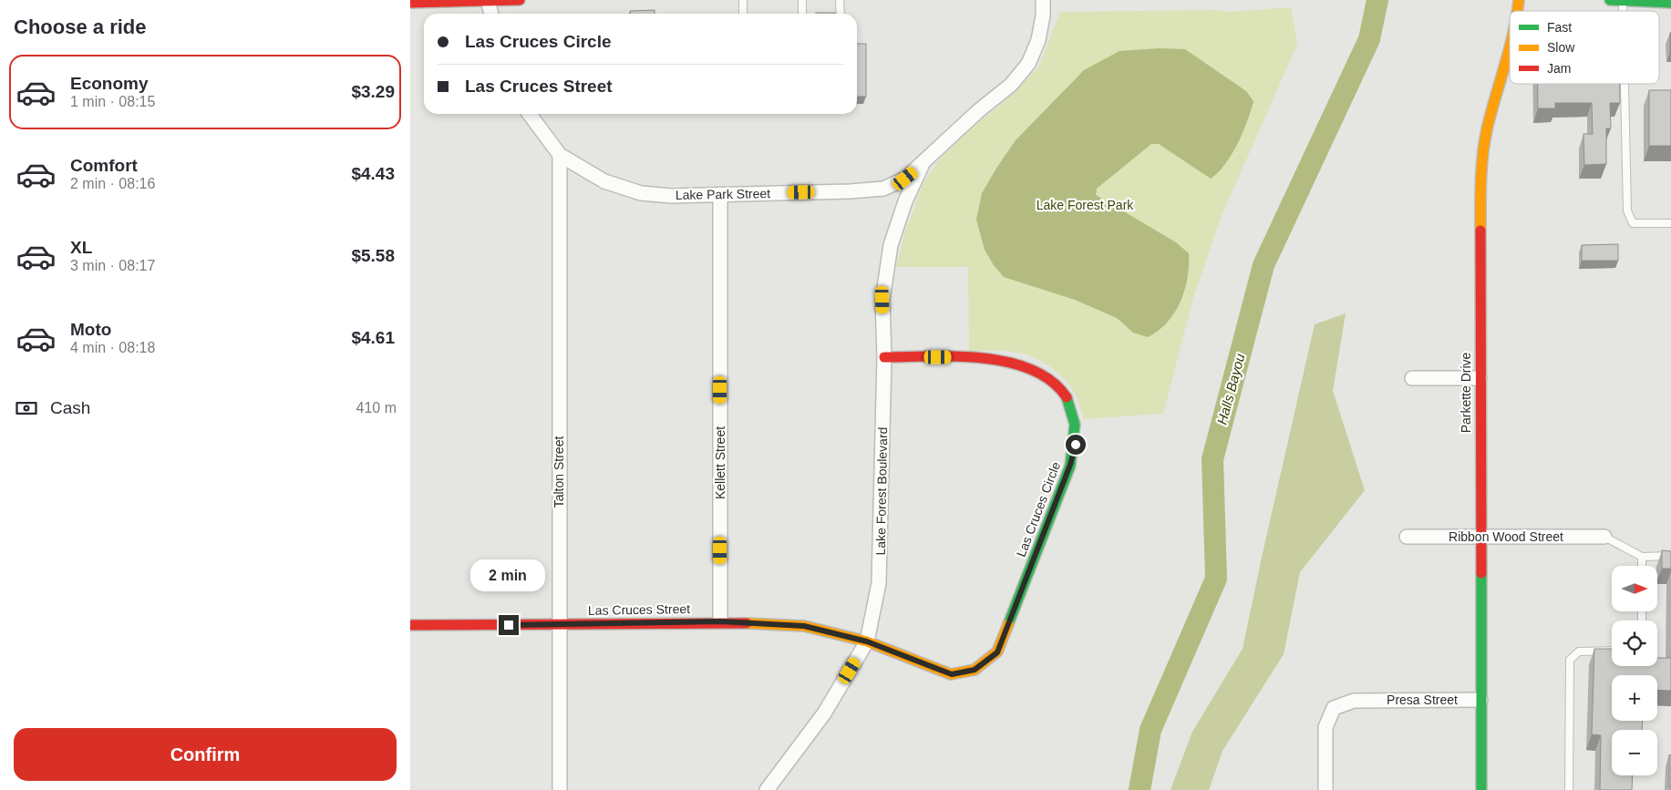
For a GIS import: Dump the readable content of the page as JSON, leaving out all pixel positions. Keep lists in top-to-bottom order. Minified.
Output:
{"streets":{"street":["Lake Park Street","Parkette Drive","Kellett Street","Talton Street","Lake Forest Boulevard","Las Cruces Circle","Ribbon Wood Street","Las Cruces Street","Presa Street"]},"crossings":[["Lake Park Street","Kellett Street"],["Lake Park Street","Talton Street"],["Lake Park Street","Lake Forest Boulevard"],["Parkette Drive","Ribbon Wood Street"],["Parkette Drive","Presa Street"],["Kellett Street","Las Cruces Street"],["Talton Street","Las Cruces Street"],["Lake Forest Boulevard","Las Cruces Circle"],["Lake Forest Boulevard","Las Cruces Street"],["Las Cruces Circle","Las Cruces Street"]],"water":["Halls Bayou"],"parks":["Lake Forest Park"],"legend":["Fast","Slow","Jam"],"north":"right","page":{"heading":"Choose a ride","banner":["Las Cruces Circle","Las Cruces Street"],"list":[{"name":"Economy","note":"1 min · 08:15","value":"$3.29"},{"name":"Comfort","note":"2 min · 08:16","value":"$4.43"},{"name":"XL","note":"3 min · 08:17","value":"$5.58"},{"name":"Moto","note":"4 min · 08:18","value":"$4.61"}],"pay":["Cash","410 m"],"bubble":"2 min","map_buttons":["+","−"],"buttons":"Confirm"}}
